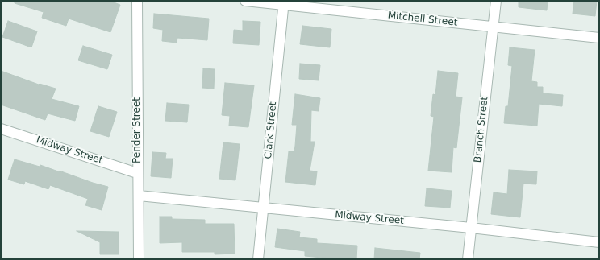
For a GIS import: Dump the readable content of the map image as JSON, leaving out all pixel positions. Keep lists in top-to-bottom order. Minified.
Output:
{"streets":{"street":["Mitchell Street","Branch Street","Pender Street","Clark Street","Midway Street"]},"crossings":[["Mitchell Street","Branch Street"],["Mitchell Street","Clark Street"],["Branch Street","Midway Street"],["Pender Street","Midway Street"],["Clark Street","Midway Street"]]}
